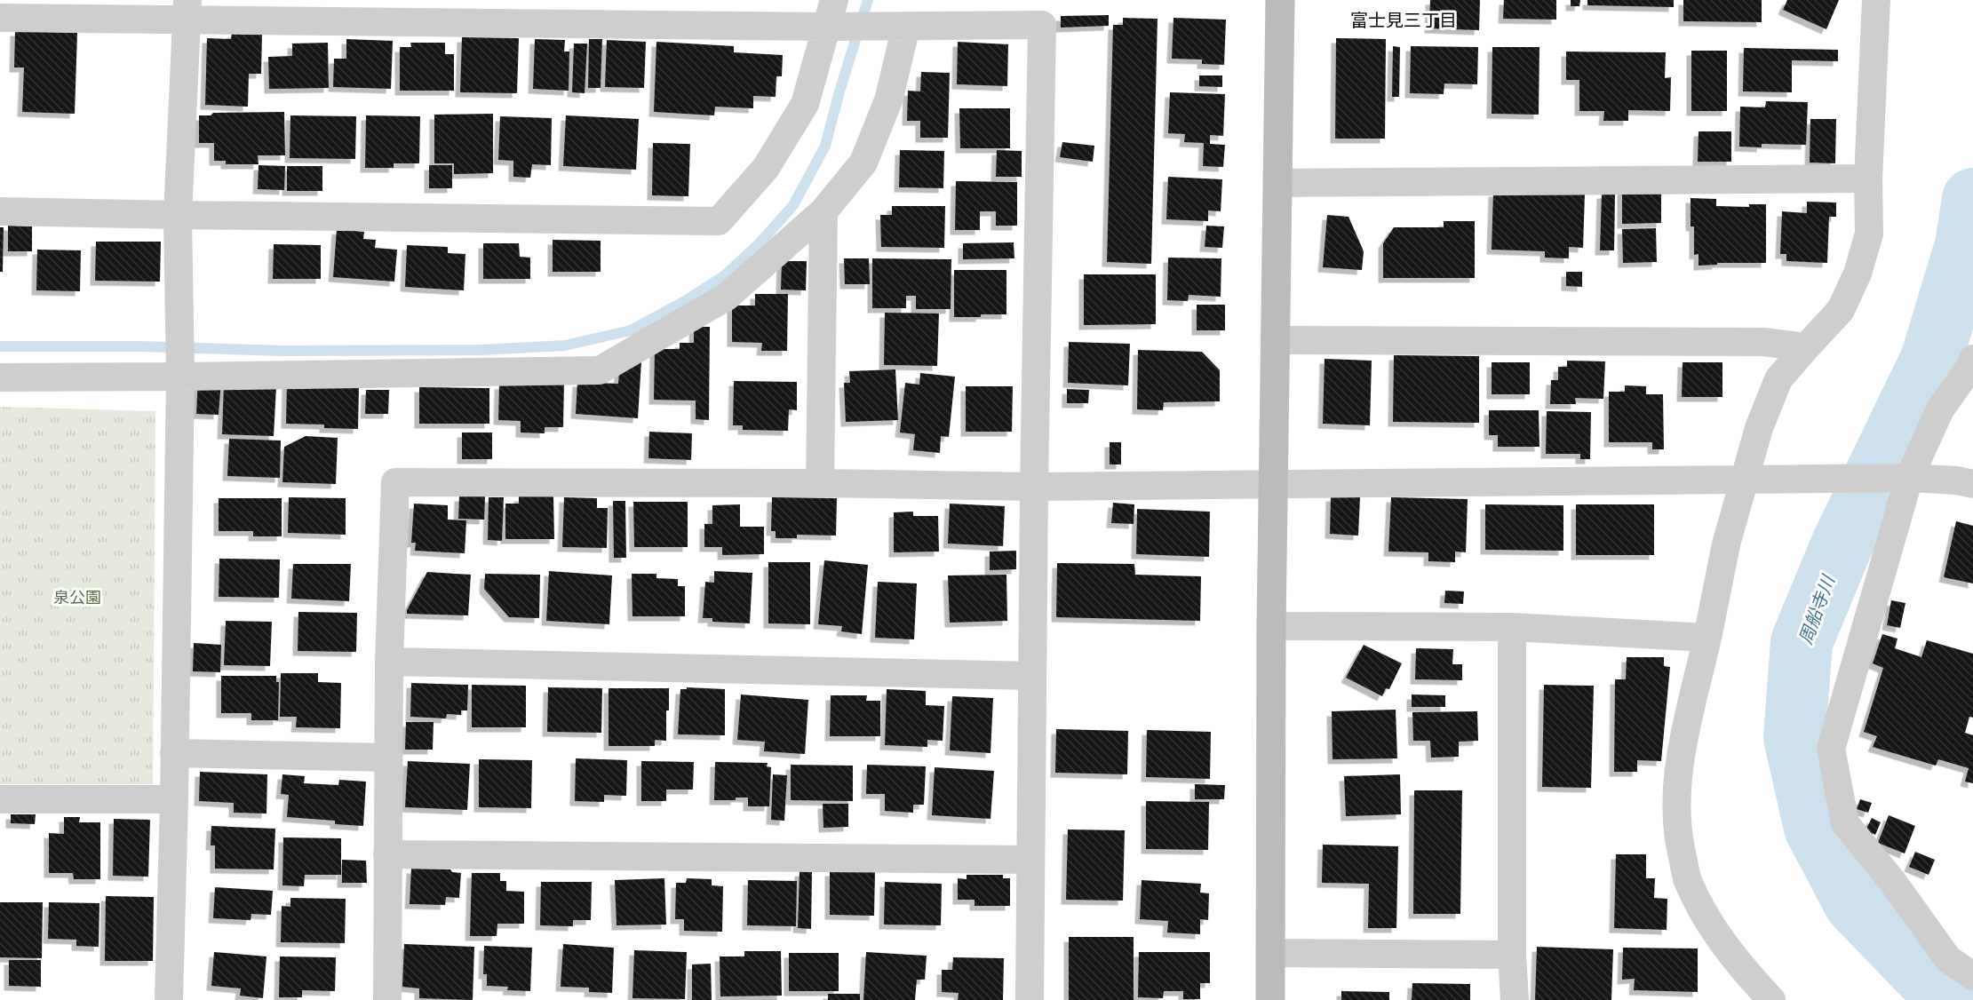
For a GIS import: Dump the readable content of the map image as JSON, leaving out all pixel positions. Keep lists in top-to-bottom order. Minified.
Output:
{"districts":["富士見三丁目"],"water":["周船寺川"],"parks":["泉公園"]}
